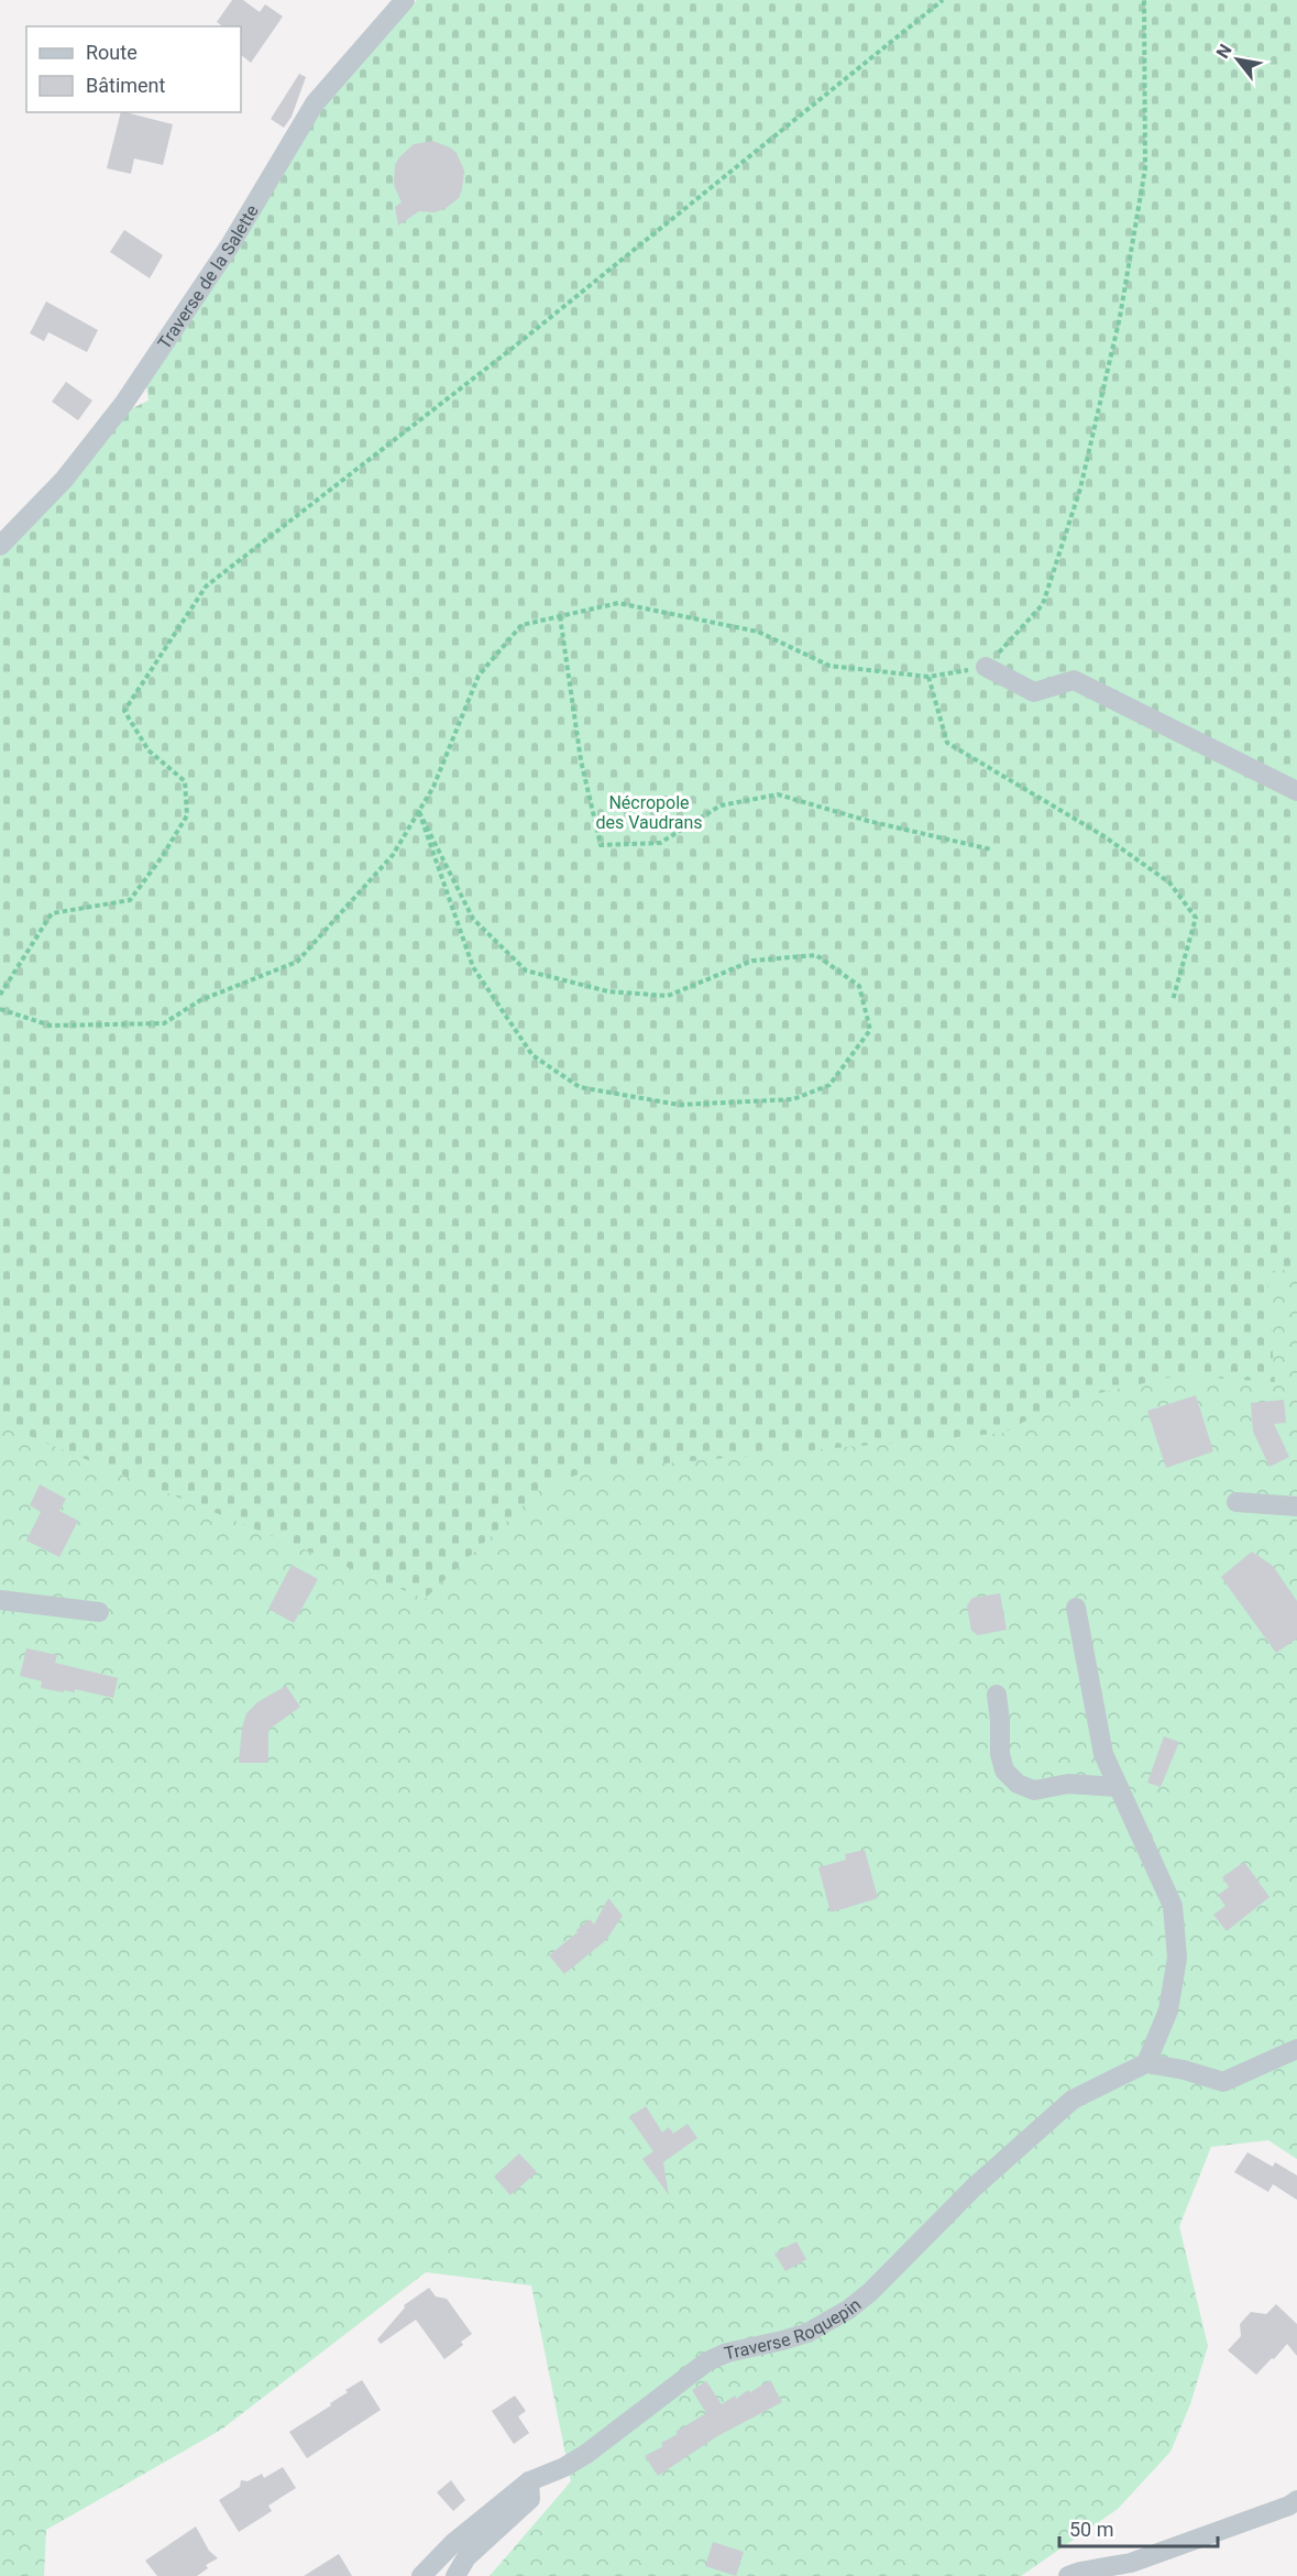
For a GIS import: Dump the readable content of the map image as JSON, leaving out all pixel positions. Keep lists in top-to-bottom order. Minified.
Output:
{"streets":{"street":["Traverse de la Salette","Traverse Roquepin"]},"parks":["Nécropole des Vaudrans"],"legend":["Route","Bâtiment"],"scale_bar":"50 m","north":"top left"}
